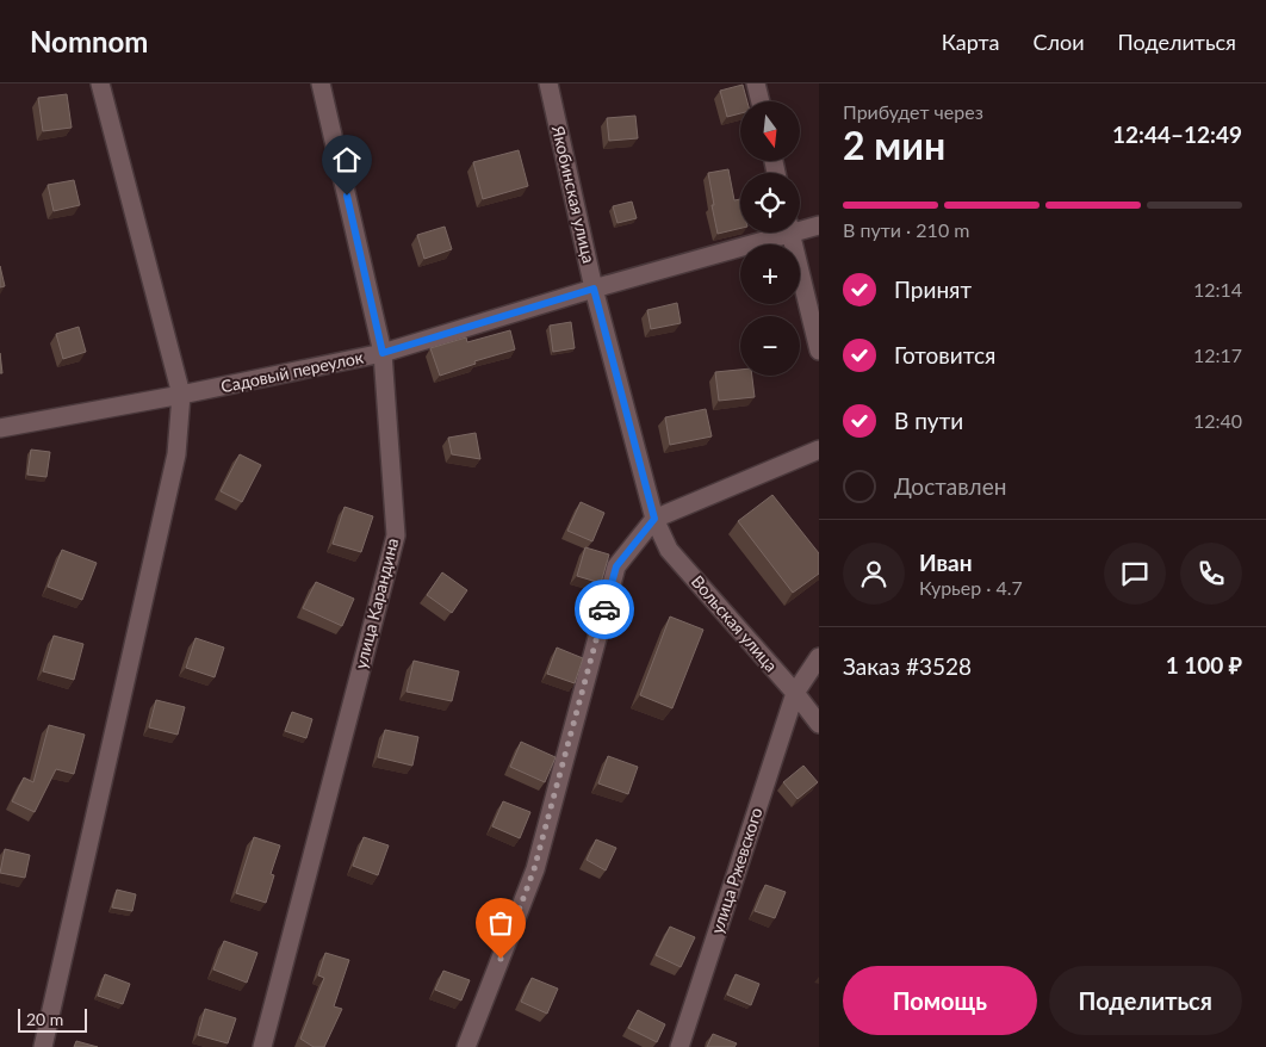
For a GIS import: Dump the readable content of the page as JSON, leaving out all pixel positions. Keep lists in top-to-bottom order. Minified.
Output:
{"streets":{"street":["Якобинская улица","Садовый переулок","улица Карандина","Вольская улица","улица Ржевского"]},"crossings":[["Якобинская улица","Садовый переулок"],["Якобинская улица","Вольская улица"],["Садовый переулок","улица Карандина"],["Вольская улица","улица Ржевского"]],"scale_bar":"20 m","north":"bottom","page":{"header":"Nomnom","nav":["Карта","Слои","Поделиться"],"heading":["2 мин","Прибудет через","12:44–12:49"],"panel":["Иван","Курьер · 4.7","Заказ #3528","1 100 ₽"],"map_buttons":["+","−"],"bar":"В пути · 210 m","list":[["Принят","12:14"],["Готовится","12:17"],["В пути","12:40"],"Доставлен"],"buttons":["Помощь","Поделиться"],"scale":"20 m"}}
